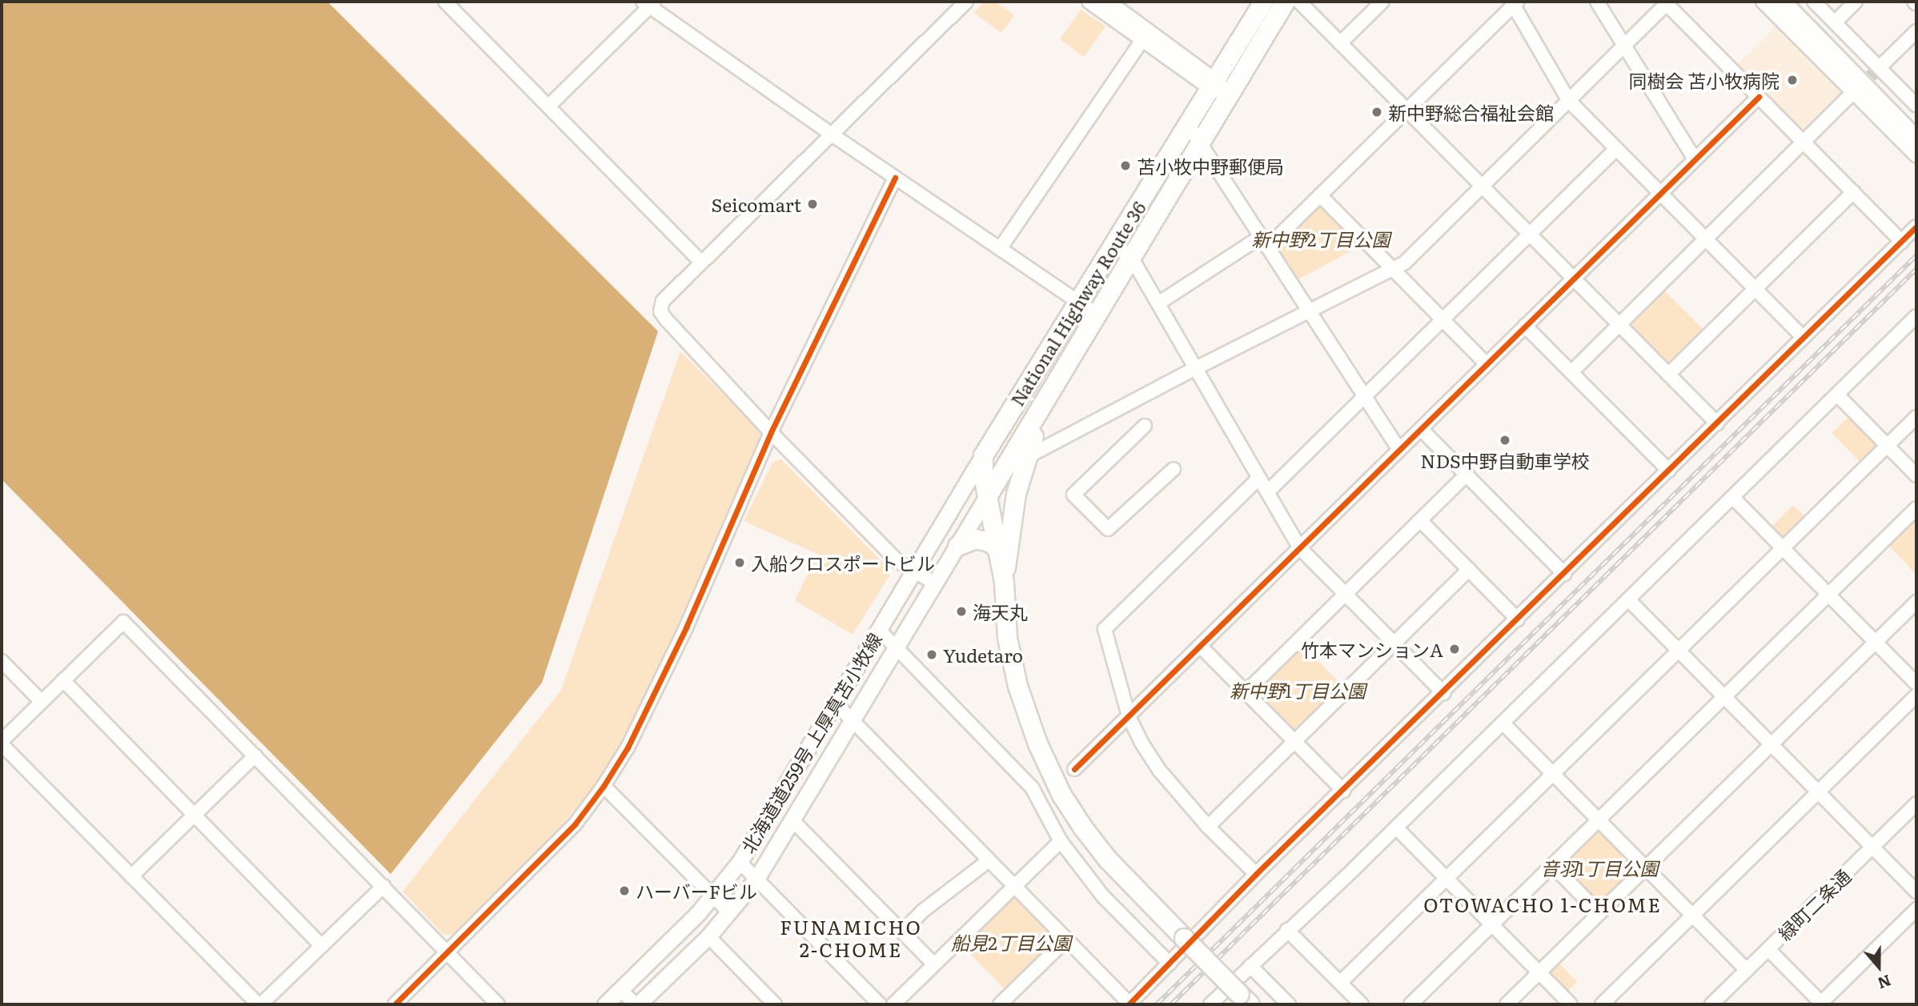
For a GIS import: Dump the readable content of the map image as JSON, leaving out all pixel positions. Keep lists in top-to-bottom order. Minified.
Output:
{"streets":{"highway":["National Highway Route 36"],"main road":["北海道道259号 上厚真苫小牧線"],"street":["緑町二条通"]},"crossings":[["National Highway Route 36","北海道道259号 上厚真苫小牧線"]],"districts":["OTOWACHO 1-CHOME","FUNAMICHO 2-CHOME"],"parks":["新中野2丁目公園","新中野1丁目公園","音羽1丁目公園","船見2丁目公園"],"places":["同樹会 苫小牧病院","新中野総合福祉会館","苫小牧中野郵便局","Seicomart","NDS中野自動車学校","入船クロスポートビル","海天丸","竹本マンションA","Yudetaro","ハーバーFビル"],"north":"bottom"}
